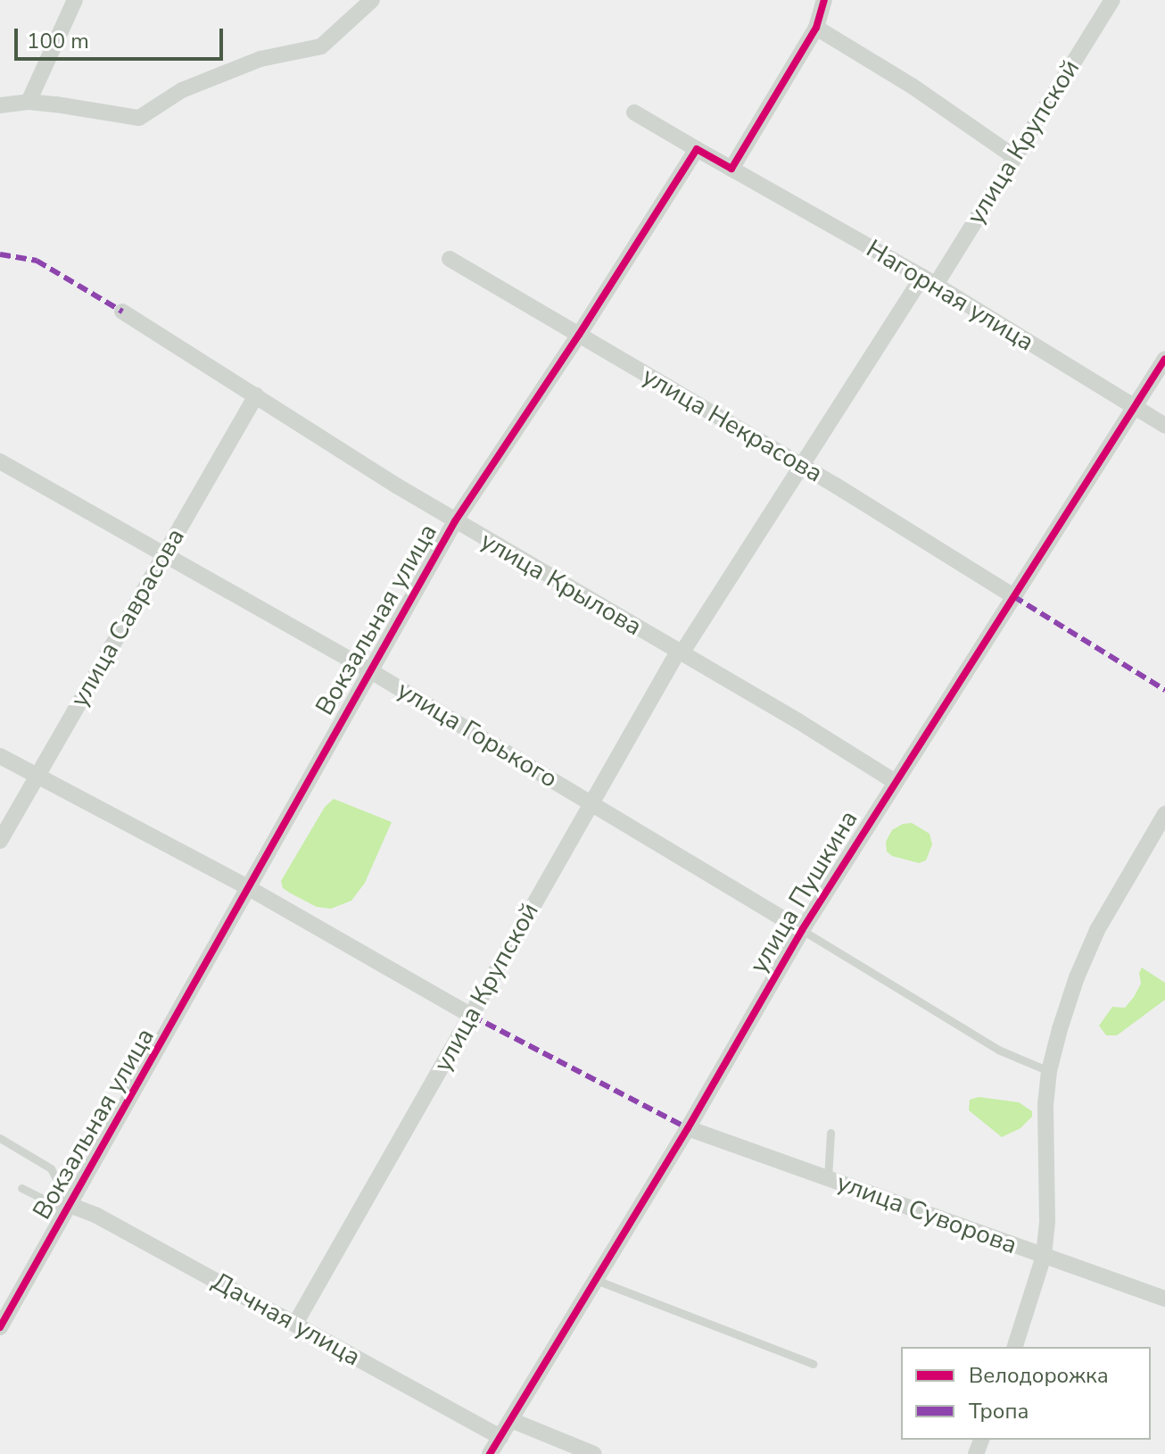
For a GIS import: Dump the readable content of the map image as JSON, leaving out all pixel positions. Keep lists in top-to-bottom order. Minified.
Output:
{"streets":{"street":["улица Крупской","Нагорная улица","улица Некрасова","улица Крылова","улица Саврасова","Вокзальная улица","улица Горького","улица Пушкина","улица Суворова","Дачная улица"]},"crossings":[["улица Крупской","Нагорная улица"],["улица Крупской","улица Некрасова"],["улица Крупской","улица Крылова"],["улица Крупской","улица Горького"],["улица Крупской","Дачная улица"],["Нагорная улица","улица Пушкина"],["улица Некрасова","Вокзальная улица"],["улица Некрасова","улица Пушкина"],["улица Крылова","улица Саврасова"],["улица Крылова","Вокзальная улица"],["улица Крылова","улица Пушкина"],["улица Саврасова","улица Горького"],["Вокзальная улица","улица Горького"],["Вокзальная улица","Дачная улица"],["улица Горького","улица Пушкина"],["улица Пушкина","улица Суворова"],["улица Пушкина","Дачная улица"]],"legend":["Велодорожка","Тропа"],"scale_bar":"100 m"}
